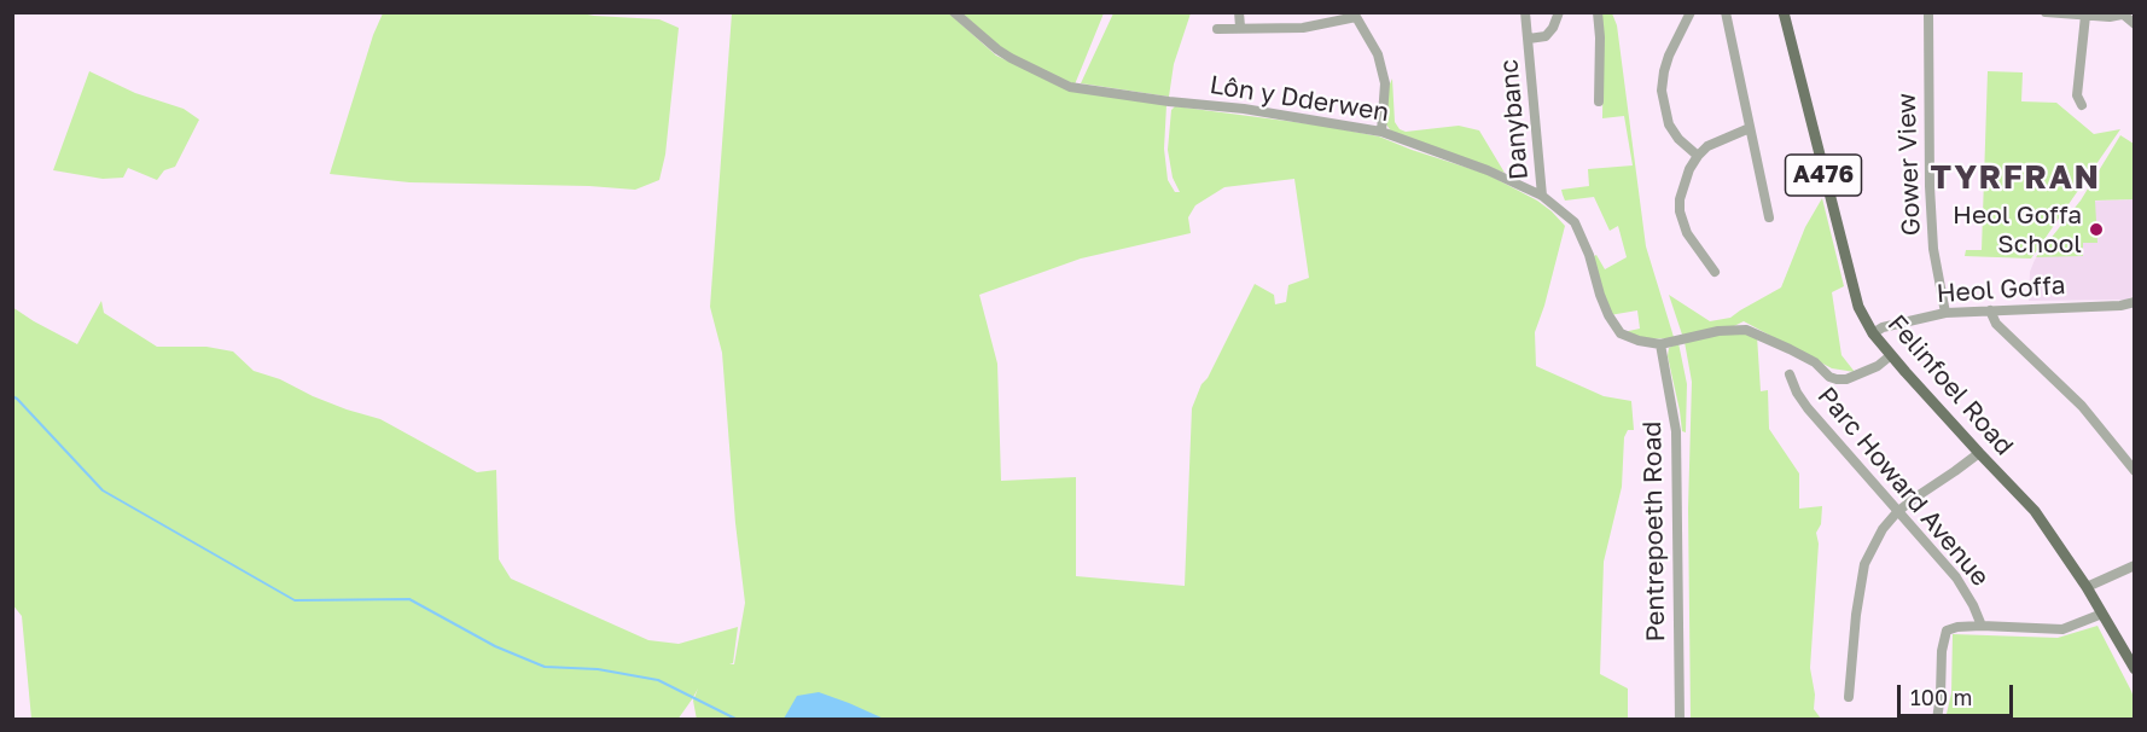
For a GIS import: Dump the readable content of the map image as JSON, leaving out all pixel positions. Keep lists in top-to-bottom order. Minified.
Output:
{"streets":{"main road":["A476","Felinfoel Road"],"street":["Lôn y Dderwen","Danybanc","Gower View","Heol Goffa","Parc Howard Avenue","Pentrepoeth Road"]},"crossings":[["Lôn y Dderwen","Danybanc"],["Lôn y Dderwen","Pentrepoeth Road"],["Gower View","Heol Goffa"],["Heol Goffa","Felinfoel Road"],["Felinfoel Road","Parc Howard Avenue"]],"districts":["TYRFRAN"],"places":["Heol Goffa School"],"scale_bar":"100 m"}
